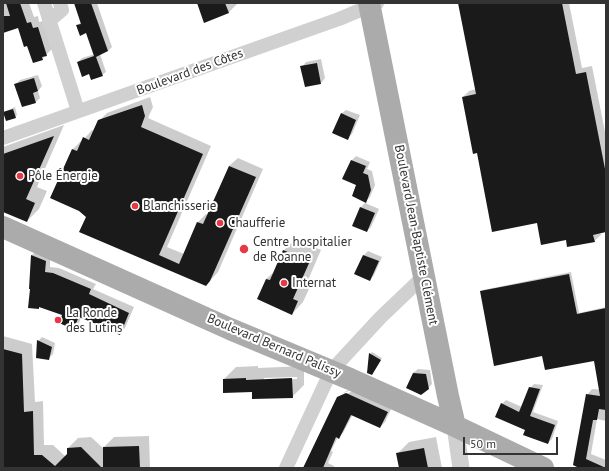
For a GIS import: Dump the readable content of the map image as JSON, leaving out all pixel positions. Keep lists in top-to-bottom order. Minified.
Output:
{"streets":{"main road":["Boulevard Jean-Baptiste Clément","Boulevard Bernard Palissy"],"street":["Boulevard des Côtes"]},"crossings":[["Boulevard des Côtes","Boulevard Jean-Baptiste Clément"],["Boulevard Jean-Baptiste Clément","Boulevard Bernard Palissy"]],"places":["Pôle Énergie","Blanchisserie","Chaufferie","Centre hospitalier de Roanne","Internat","La Ronde des Lutins"],"scale_bar":"50 m"}
